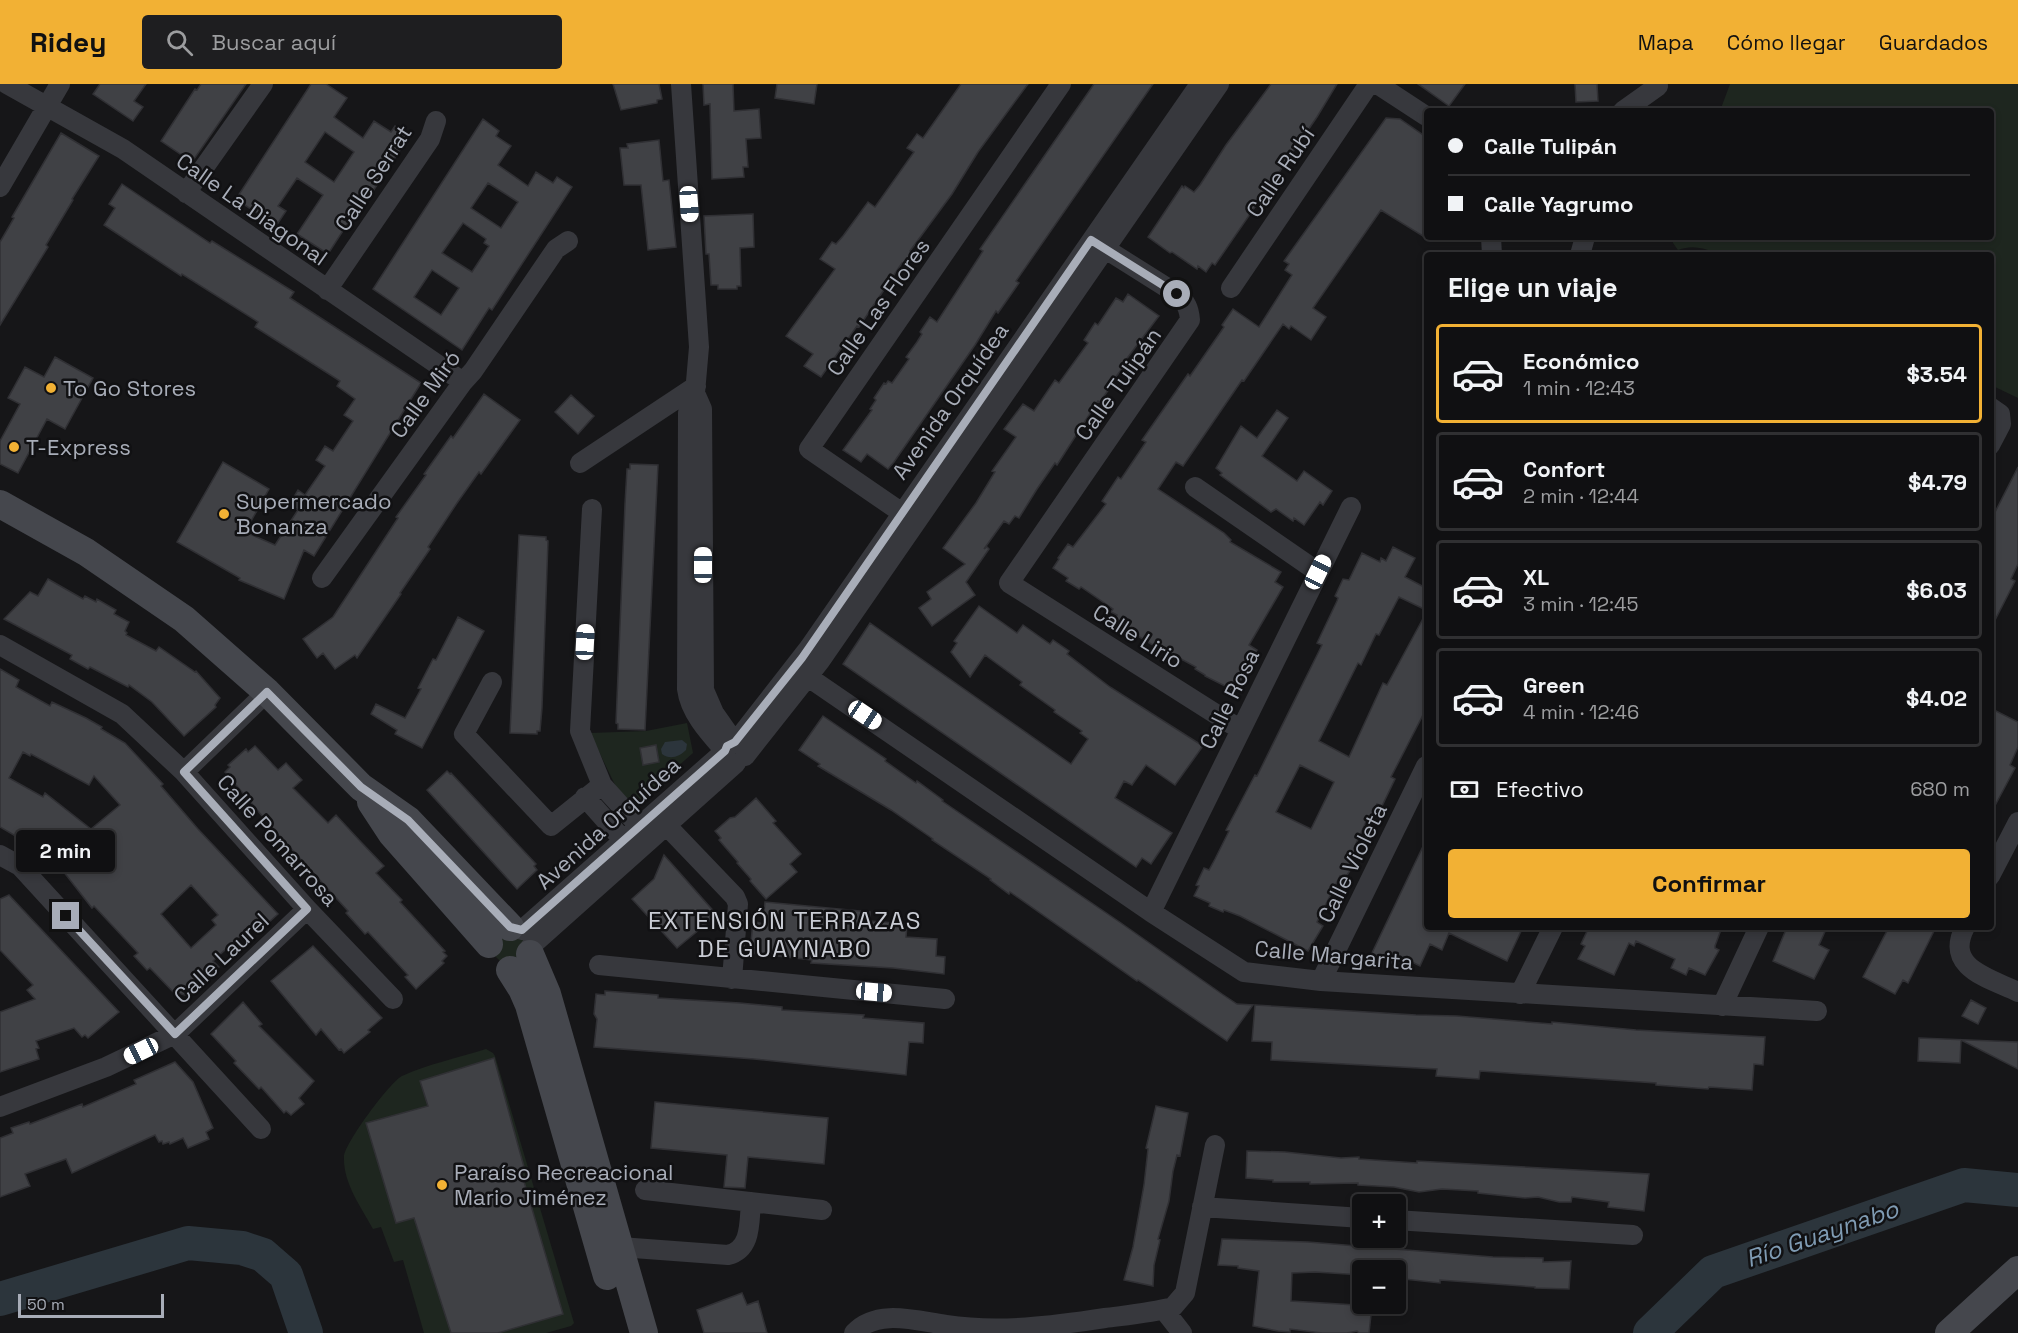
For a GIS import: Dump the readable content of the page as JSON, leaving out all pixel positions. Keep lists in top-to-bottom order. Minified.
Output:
{"streets":{"street":["Calle Rubí","Calle Serrat","Calle La Diagonal","Calle Las Flores","Calle Tulipán","Calle Miró","Avenida Orquídea","Calle Lirio","Calle Rosa","Calle Pomarrosa","Calle Violeta","Calle Margarita","Calle Laurel"]},"crossings":[["Calle Serrat","Calle La Diagonal"],["Calle La Diagonal","Calle Miró"],["Calle Las Flores","Avenida Orquídea"],["Calle Tulipán","Avenida Orquídea"],["Calle Tulipán","Calle Lirio"],["Avenida Orquídea","Calle Margarita"],["Calle Lirio","Calle Rosa"],["Calle Rosa","Calle Margarita"],["Calle Pomarrosa","Calle Laurel"],["Calle Violeta","Calle Margarita"]],"districts":["EXTENSIÓN TERRAZAS DE GUAYNABO"],"water":["Río Guaynabo"],"places":["To Go Stores","T-Express","Supermercado Bonanza","Paraíso Recreacional Mario Jiménez"],"scale_bar":"50 m","page":{"header":"Ridey","search":"Buscar aquí","nav":["Mapa","Cómo llegar","Guardados"],"banner":["Calle Tulipán","Calle Yagrumo"],"heading":"Elige un viaje","list":[{"name":"Económico","note":"1 min · 12:43","value":"$3.54"},{"name":"Confort","note":"2 min · 12:44","value":"$4.79"},{"name":"XL","note":"3 min · 12:45","value":"$6.03"},{"name":"Green","note":"4 min · 12:46","value":"$4.02"}],"pay":["Efectivo","680 m"],"bubble":"2 min","buttons":"Confirmar","map_buttons":["+","−"],"scale":"50 m"}}
